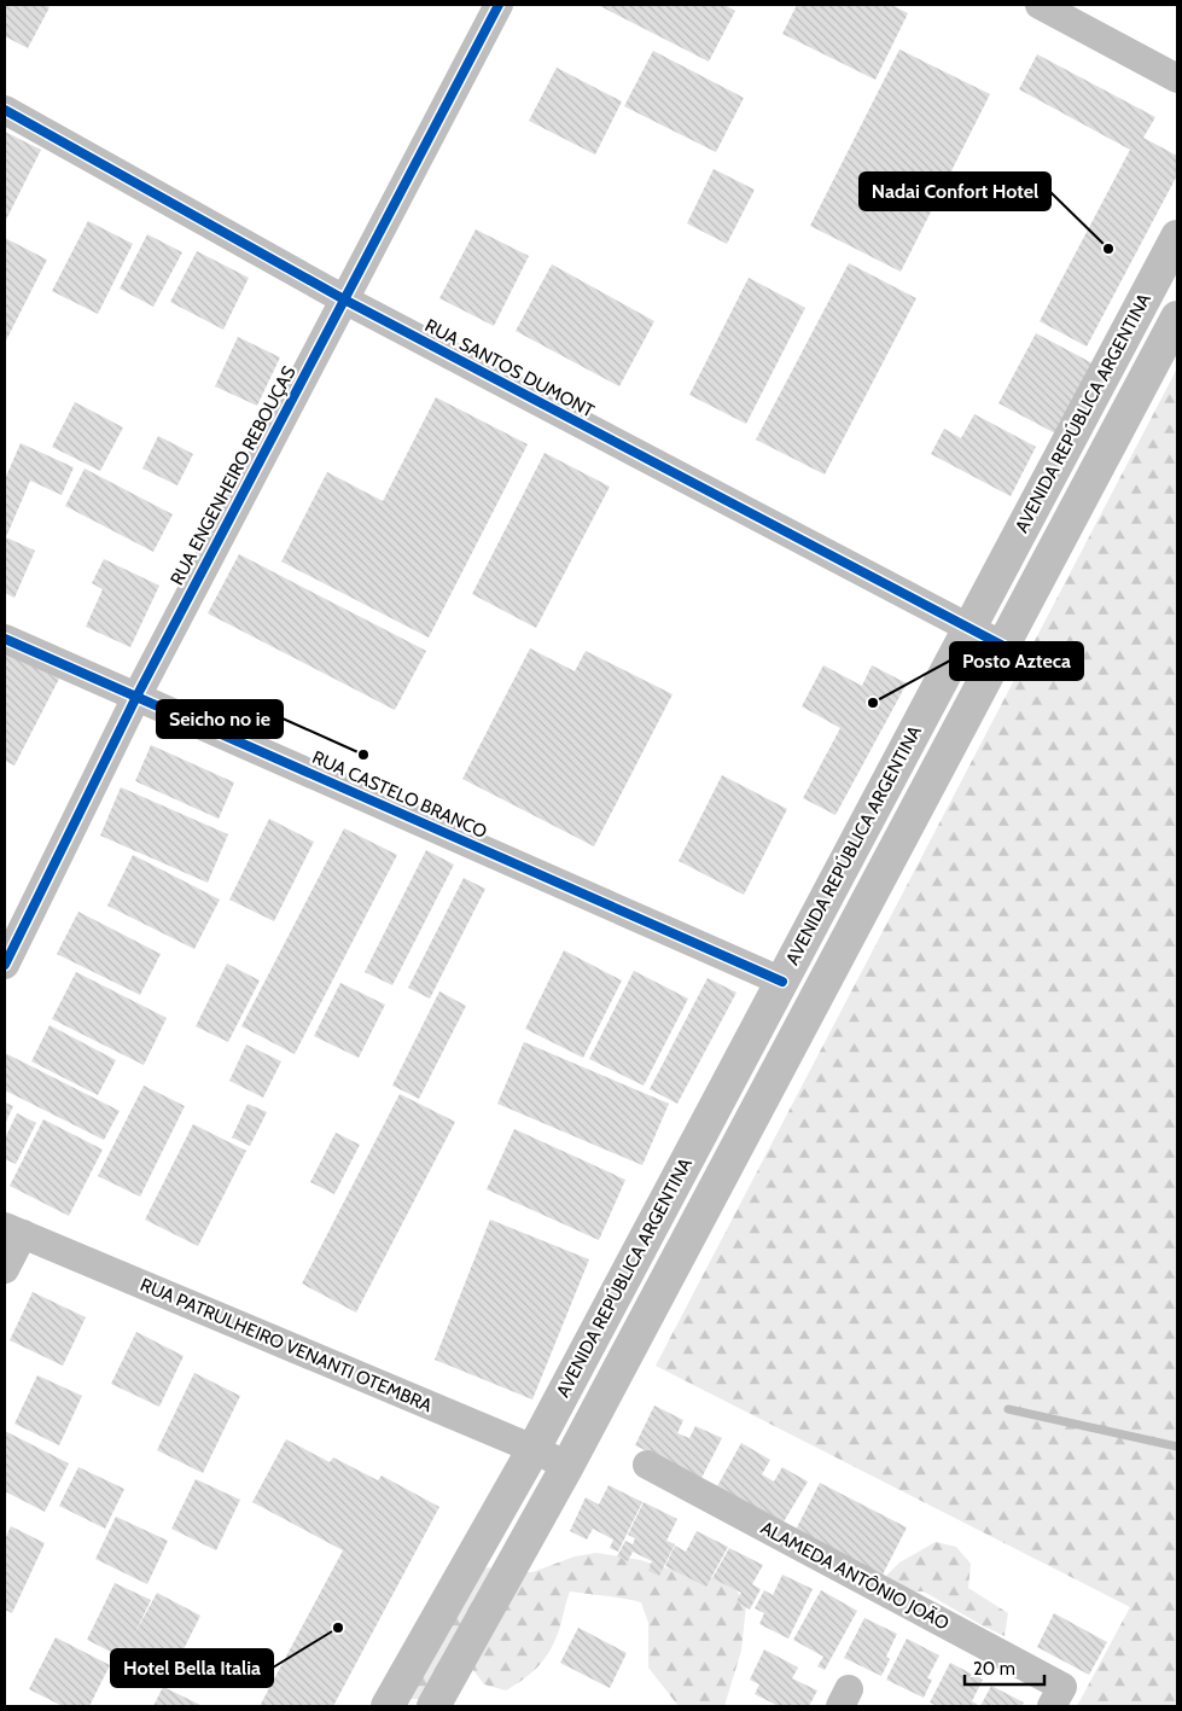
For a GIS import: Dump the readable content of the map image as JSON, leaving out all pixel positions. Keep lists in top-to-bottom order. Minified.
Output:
{"streets":{"main road":["AVENIDA REPÚBLICA ARGENTINA"],"street":["RUA SANTOS DUMONT","RUA ENGENHEIRO REBOUÇAS","RUA CASTELO BRANCO","RUA PATRULHEIRO VENANTI OTEMBRA","ALAMEDA ANTÔNIO JOÃO"]},"crossings":[["RUA SANTOS DUMONT","AVENIDA REPÚBLICA ARGENTINA"],["RUA SANTOS DUMONT","RUA ENGENHEIRO REBOUÇAS"],["AVENIDA REPÚBLICA ARGENTINA","RUA CASTELO BRANCO"],["AVENIDA REPÚBLICA ARGENTINA","RUA PATRULHEIRO VENANTI OTEMBRA"],["RUA ENGENHEIRO REBOUÇAS","RUA CASTELO BRANCO"]],"places":["Nadai Confort Hotel","Posto Azteca","Seicho no ie","Hotel Bella Italia"],"scale_bar":"20 m"}
